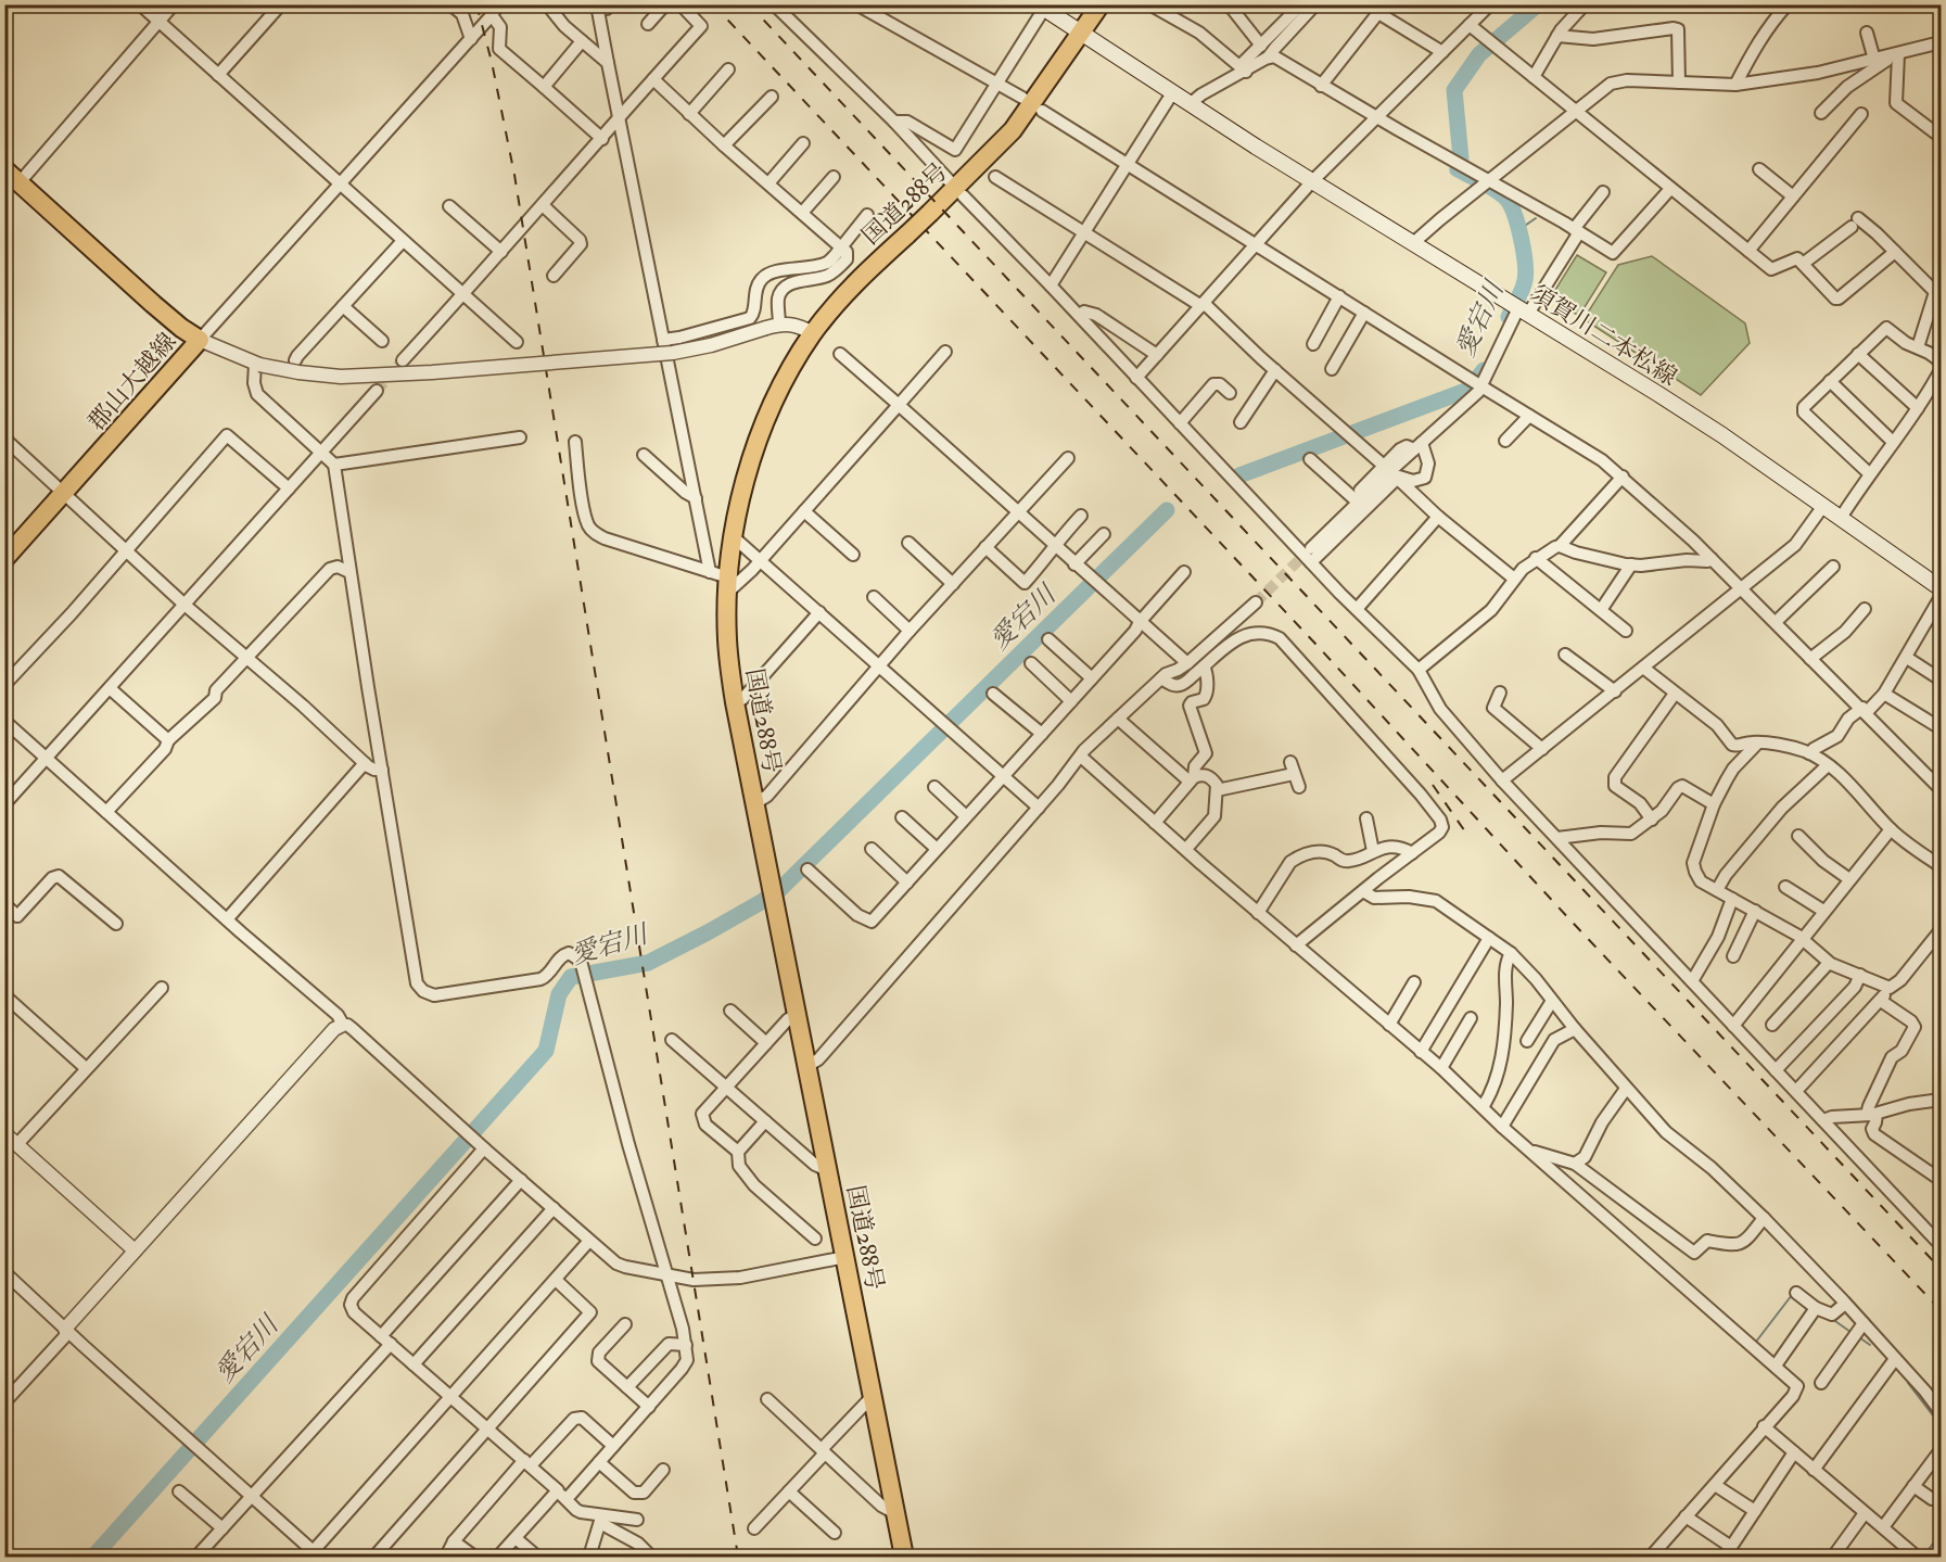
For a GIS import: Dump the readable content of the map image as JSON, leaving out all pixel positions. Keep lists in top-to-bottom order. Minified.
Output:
{"streets":{"main road":["国道288号","須賀川二本松線","郡山大越線"]},"crossings":[["国道288号","須賀川二本松線"]],"water":["愛宕川"]}
